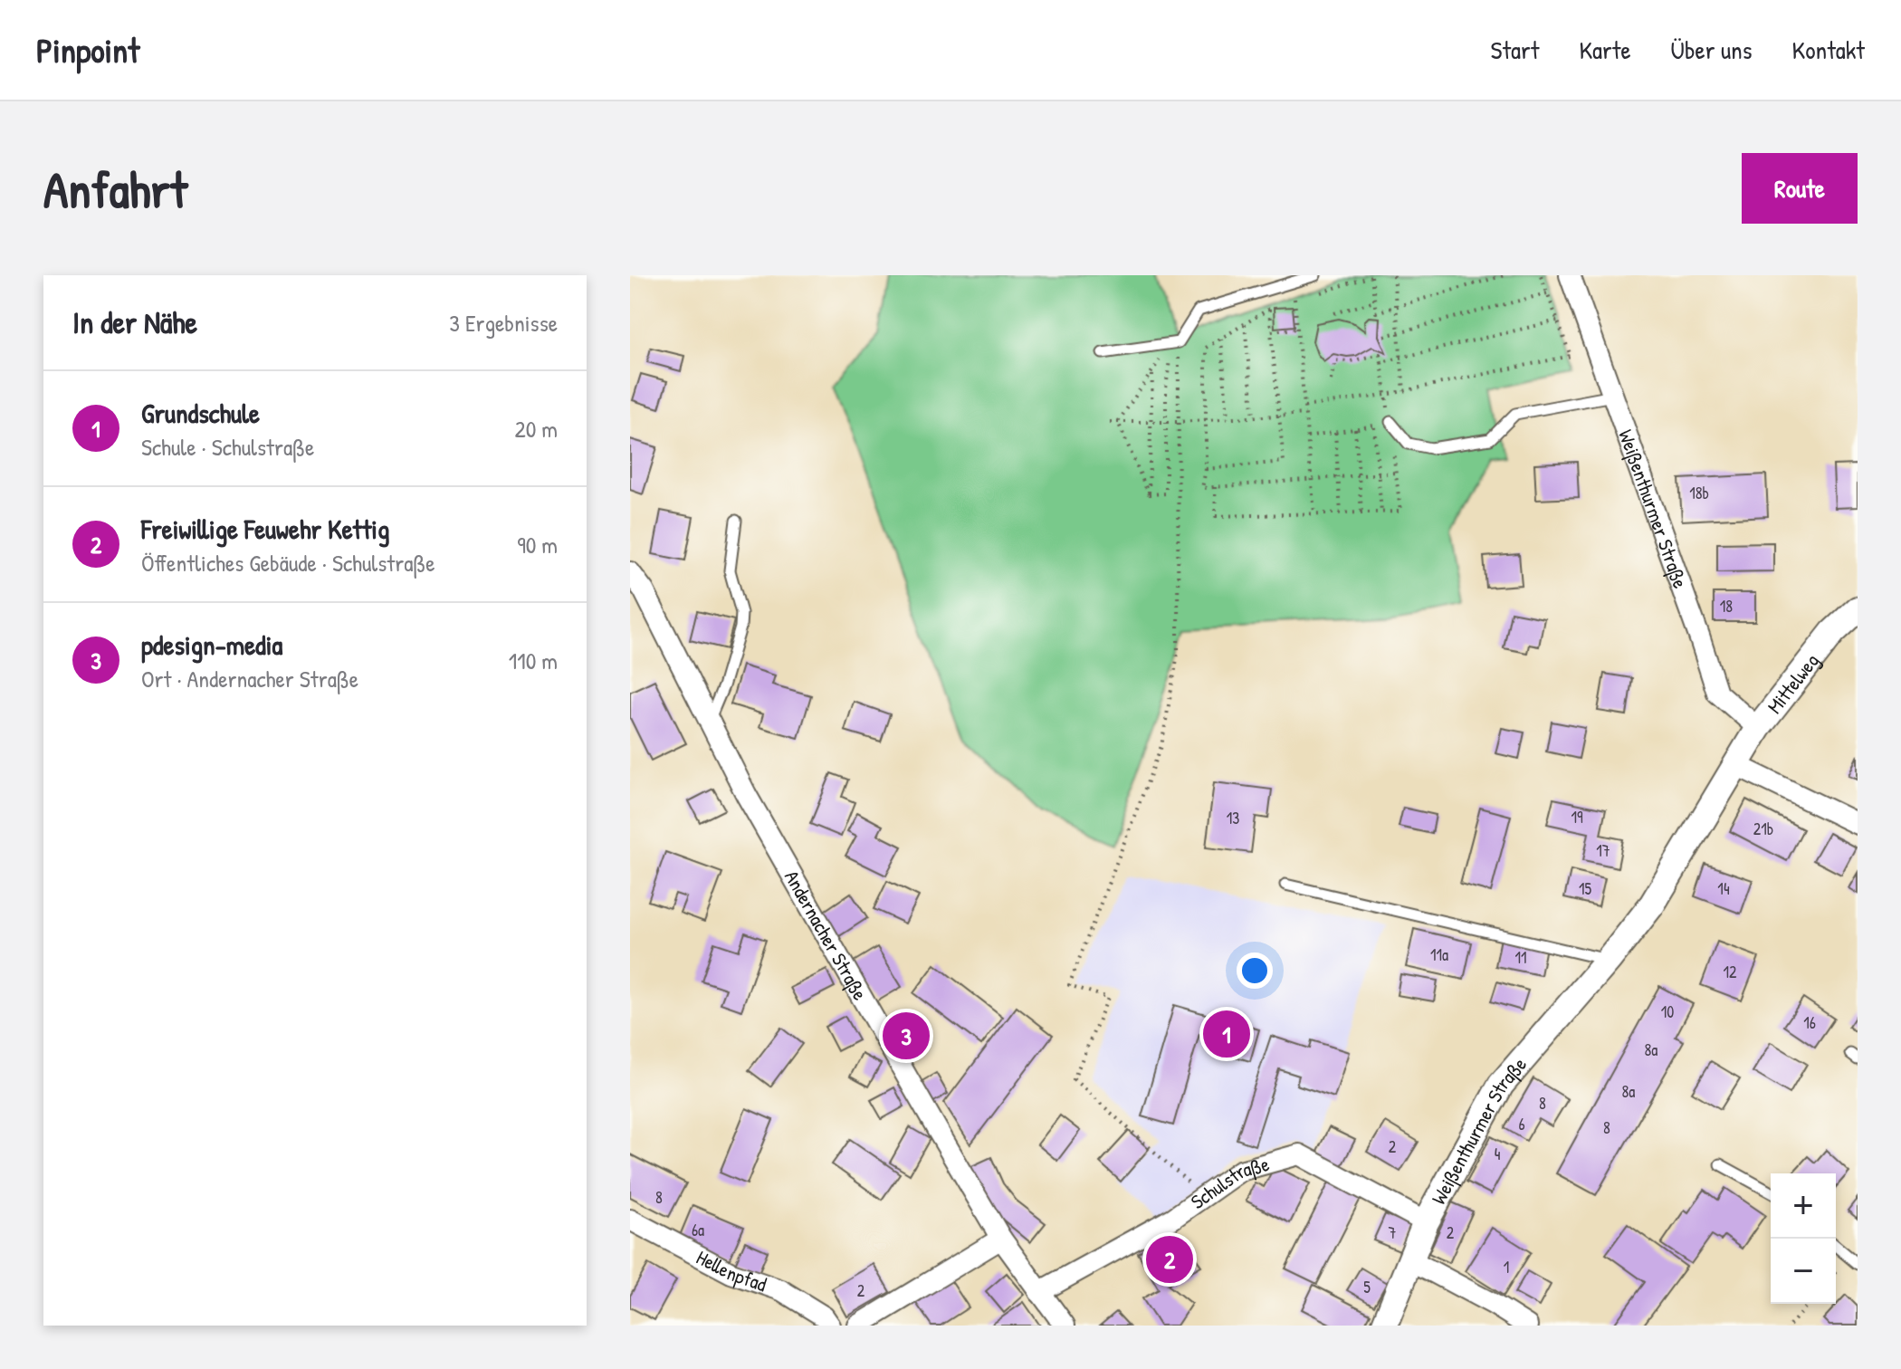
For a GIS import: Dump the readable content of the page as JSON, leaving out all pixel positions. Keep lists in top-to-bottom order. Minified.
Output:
{"streets":{"street":["Weißenthurmer Straße","Mittelweg","Andernacher Straße","Schulstraße","Hellenpfad"]},"crossings":[["Weißenthurmer Straße","Mittelweg"],["Weißenthurmer Straße","Schulstraße"],["Andernacher Straße","Schulstraße"]],"house_numbers":["18b","18","19","13","21b","17","15","14","11a","11","12","10","16","8a","8a","8","6","8","2","4","8","6a","7","2","1","5","2"],"page":{"header":"Pinpoint","nav":["Start","Karte","Über uns","Kontakt"],"buttons":"Route","title":"Anfahrt","heading":["In der Nähe","3 Ergebnisse"],"list":[{"mark":"1","name":"Grundschule","note":"Schule · Schulstraße","value":"20 m"},{"mark":"2","name":"Freiwillige Feuwehr Kettig","note":"Öffentliches Gebäude · Schulstraße","value":"90 m"},{"mark":"3","name":"pdesign-media","note":"Ort · Andernacher Straße","value":"110 m"}],"pins":["1","3","2"],"map_buttons":["+","−"]}}
